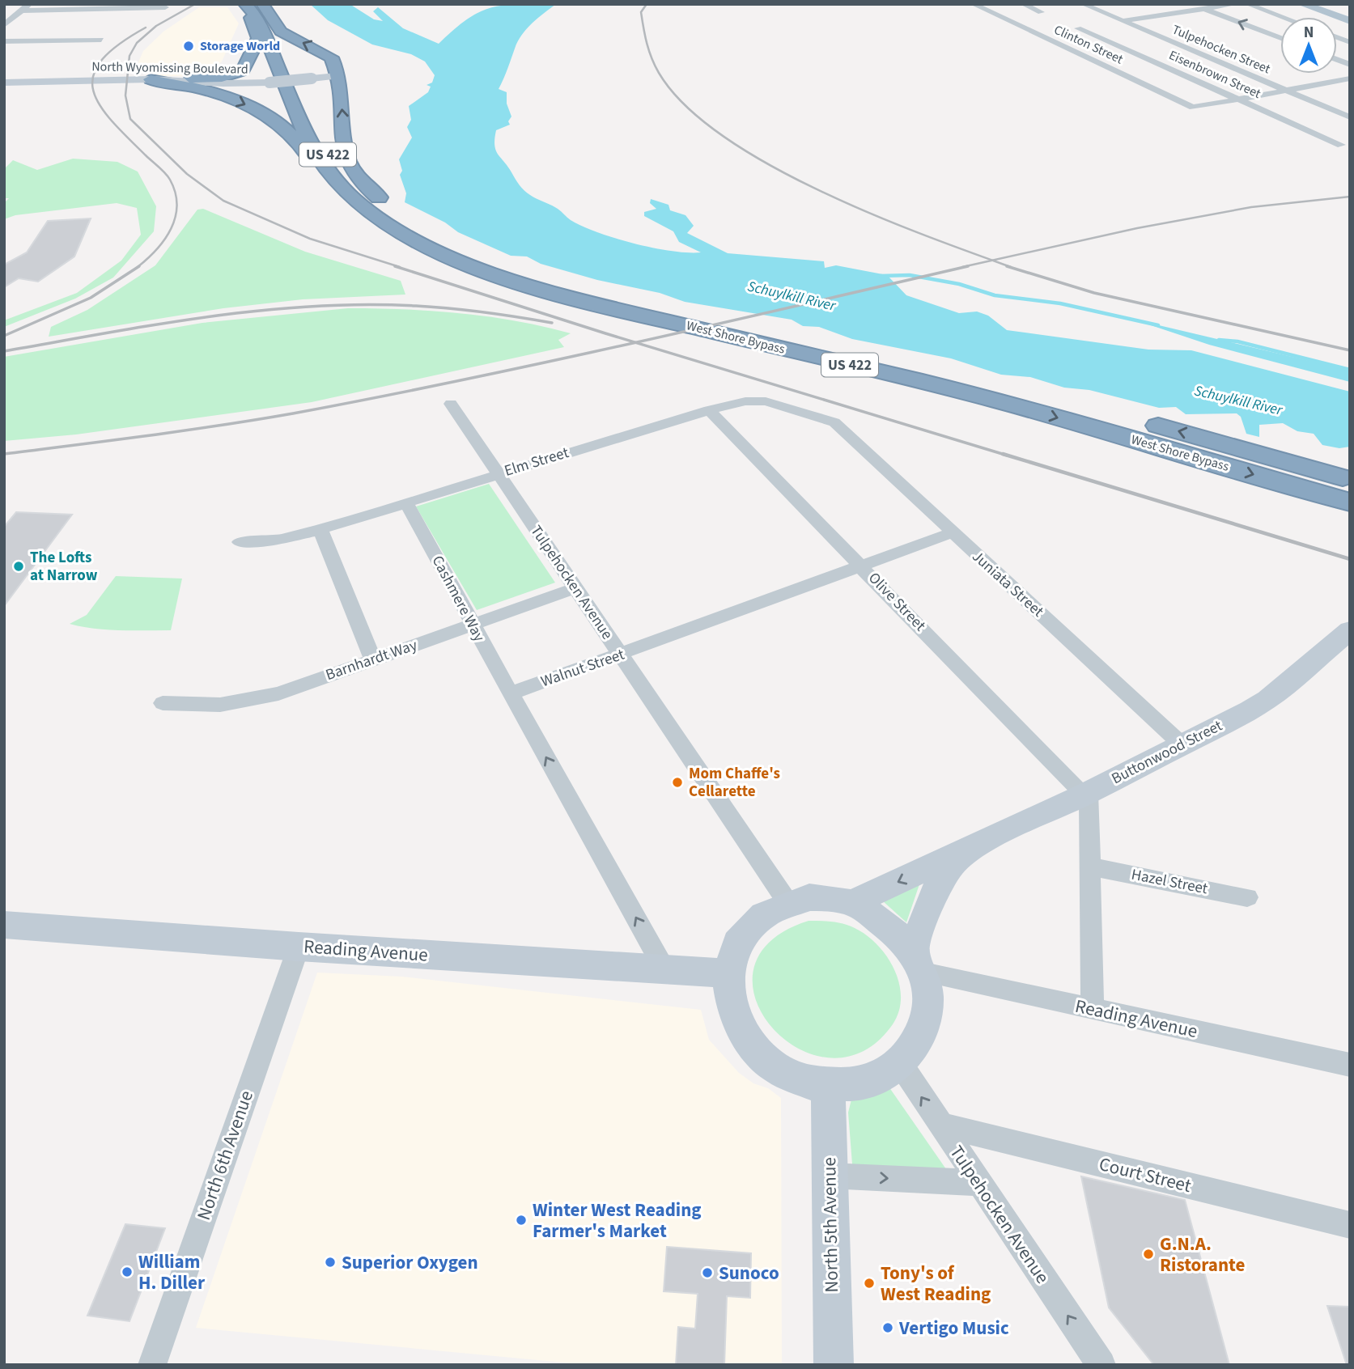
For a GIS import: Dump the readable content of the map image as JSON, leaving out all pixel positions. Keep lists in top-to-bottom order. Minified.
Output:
{"streets":{"highway":["US 422","West Shore Bypass"],"street":["Clinton Street","Tulpehocken Street","North Wyomissing Boulevard","Eisenbrown Street","Elm Street","Tulpehocken Avenue","Juniata Street","Cashmere Way","Olive Street","Barnhardt Way","Walnut Street","Buttonwood Street","Hazel Street","Reading Avenue","North 6th Avenue","Court Street","North 5th Avenue"]},"crossings":[["Elm Street","Tulpehocken Avenue"],["Elm Street","Juniata Street"],["Elm Street","Cashmere Way"],["Elm Street","Olive Street"],["Tulpehocken Avenue","Barnhardt Way"],["Tulpehocken Avenue","Walnut Street"],["Tulpehocken Avenue","Buttonwood Street"],["Tulpehocken Avenue","Reading Avenue"],["Tulpehocken Avenue","Court Street"],["Tulpehocken Avenue","North 5th Avenue"],["Juniata Street","Walnut Street"],["Juniata Street","Buttonwood Street"],["Cashmere Way","Barnhardt Way"],["Cashmere Way","Walnut Street"],["Olive Street","Walnut Street"],["Olive Street","Buttonwood Street"],["Buttonwood Street","Reading Avenue"],["Buttonwood Street","North 5th Avenue"],["Reading Avenue","North 6th Avenue"],["Reading Avenue","North 5th Avenue"]],"water":["Schuylkill River"],"places":["Storage World","The Lofts at Narrow","Mom Chaffe's Cellarette","Winter West Reading Farmer's Market","G.N.A. Ristorante","Superior Oxygen","William H. Diller","Sunoco","Tony's of West Reading","Vertigo Music"],"north":"top"}
